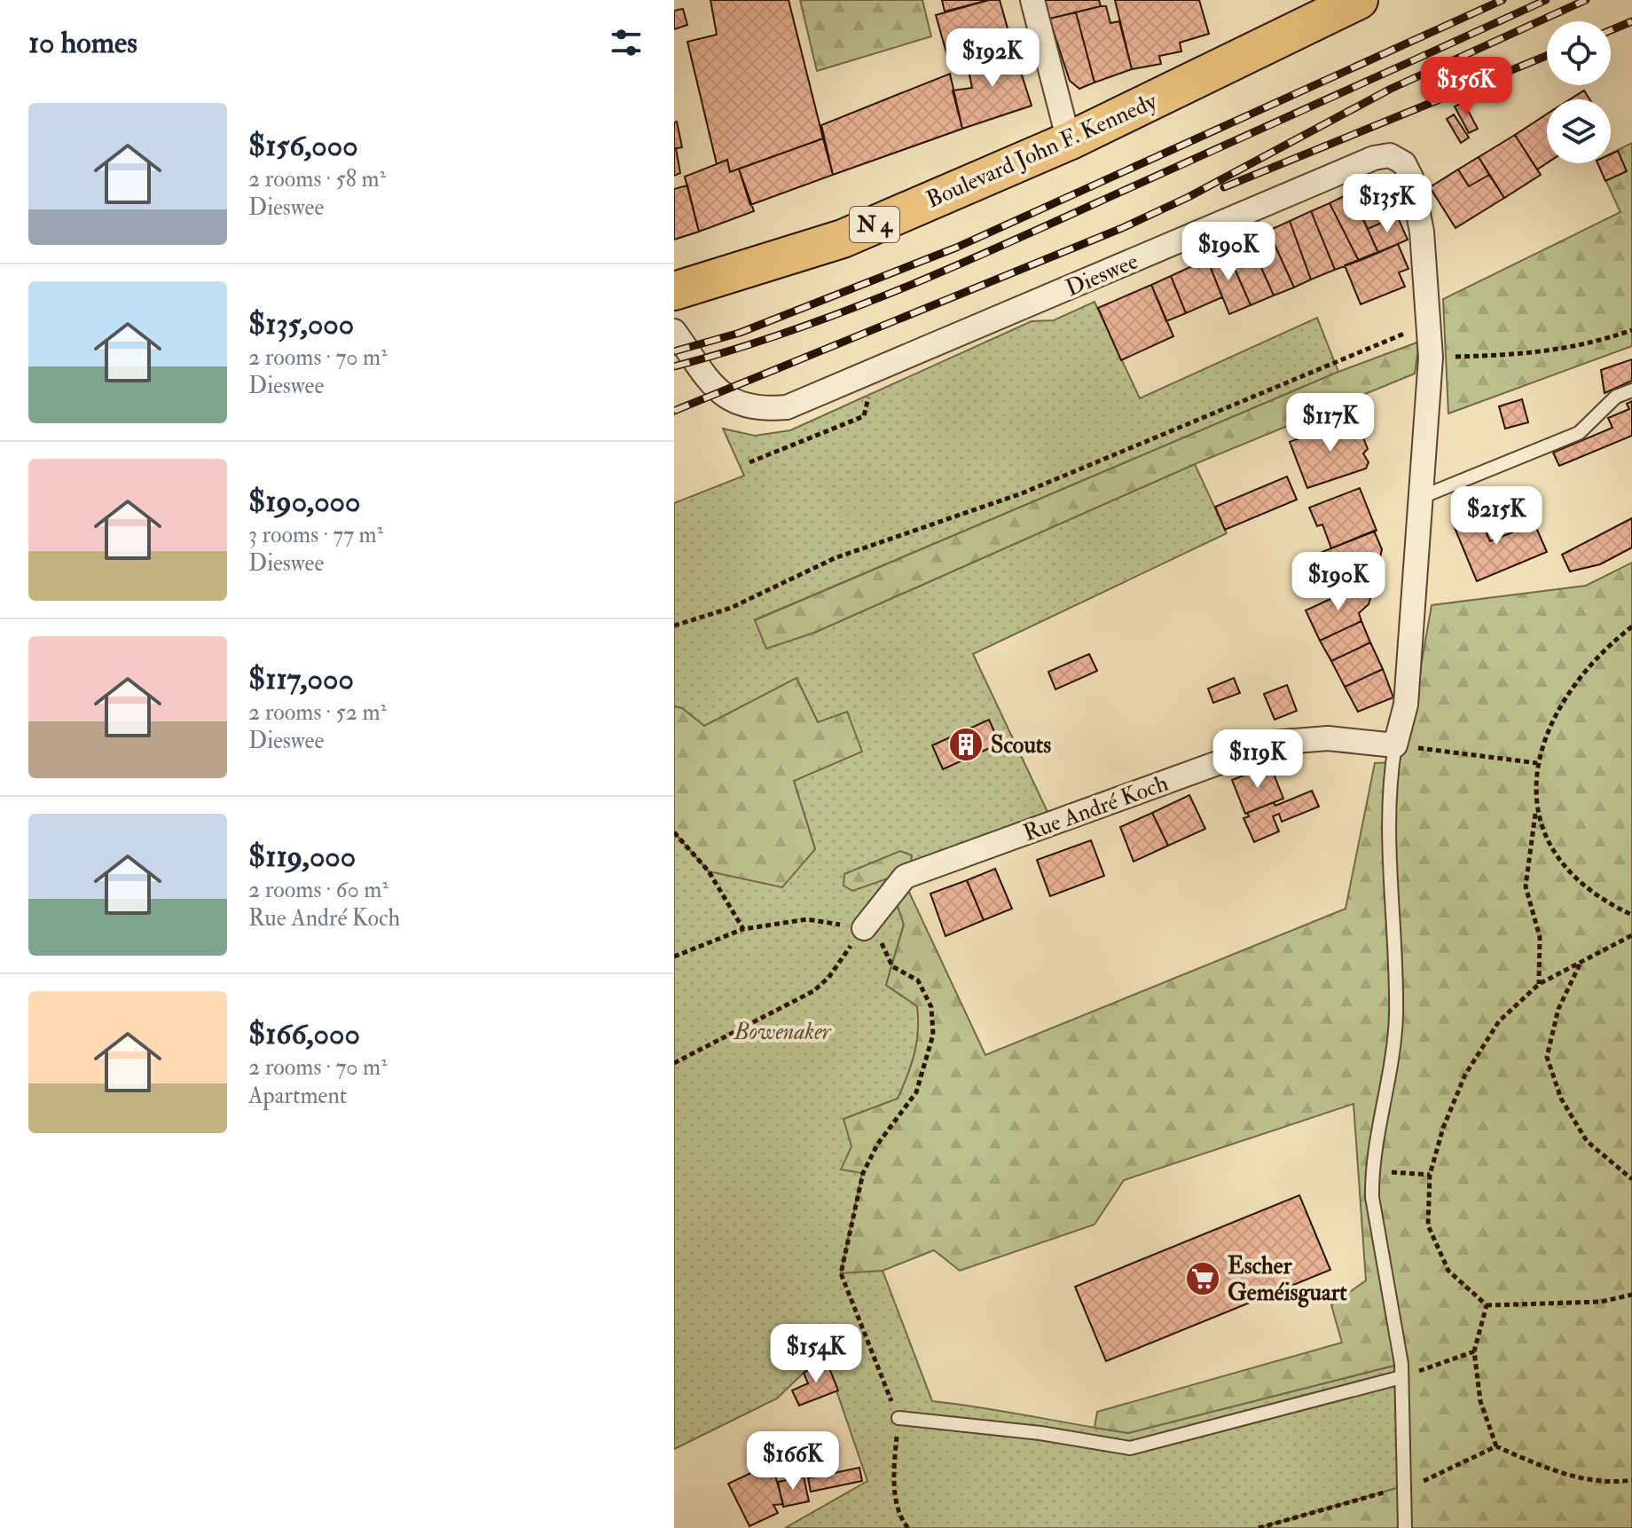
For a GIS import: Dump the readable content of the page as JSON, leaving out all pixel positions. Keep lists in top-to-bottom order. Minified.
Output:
{"streets":{"main road":["Boulevard John F. Kennedy","N 4"],"street":["Dieswee","Rue André Koch"]},"crossings":[["Dieswee","Rue André Koch"]],"parks":["Bowenaker"],"places":{"building":["Scouts"],"supermarket":["Escher Geméisguart"]},"page":{"heading":"10 homes","price":["$192K","$156K","$135K","$190K","$117K","$215K","$190K","$119K","$154K","$166K"],"list":[{"name":"$156,000","note":"2 rooms · 58 m² · Dieswee"},{"name":"$135,000","note":"2 rooms · 70 m² · Dieswee"},{"name":"$190,000","note":"3 rooms · 77 m² · Dieswee"},{"name":"$117,000","note":"2 rooms · 52 m² · Dieswee"},{"name":"$119,000","note":"2 rooms · 60 m² · Rue André Koch"},{"name":"$166,000","note":"2 rooms · 70 m² · Apartment"}]}}
